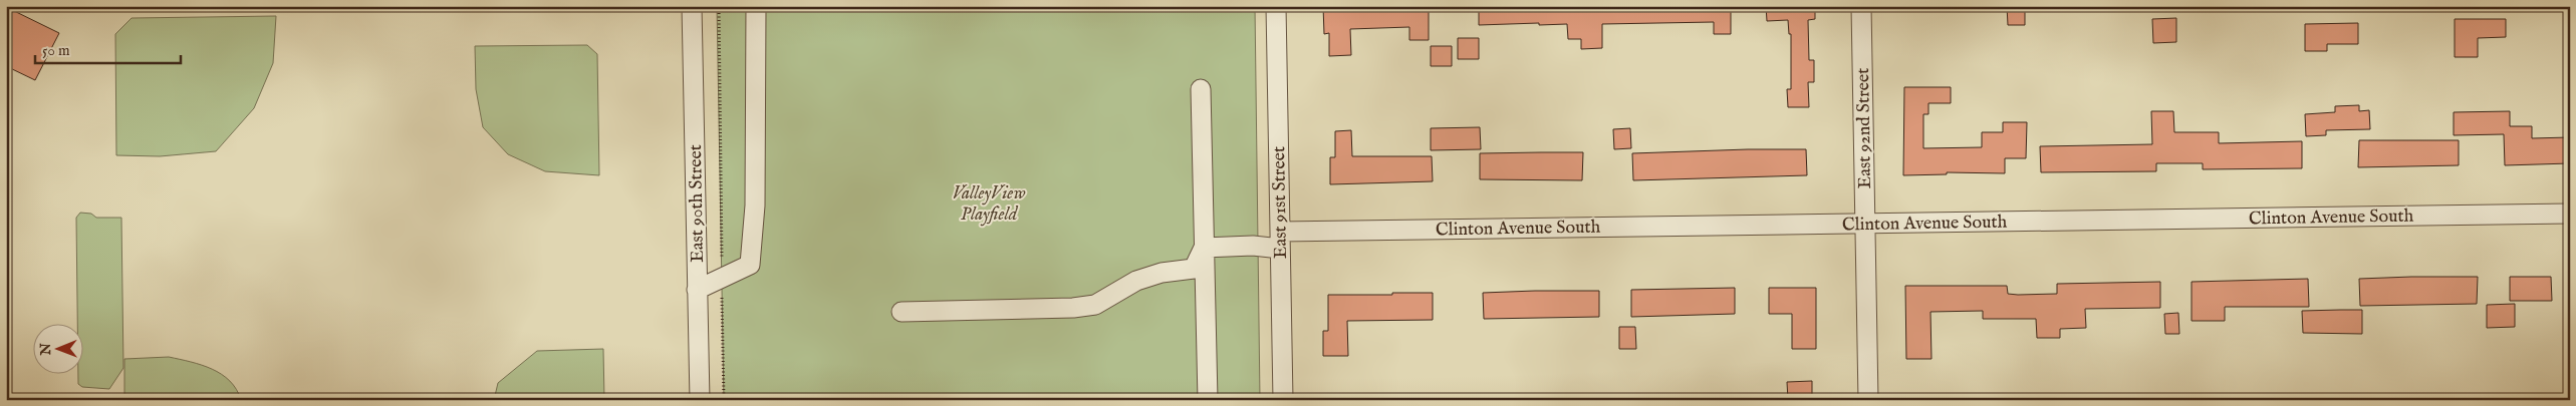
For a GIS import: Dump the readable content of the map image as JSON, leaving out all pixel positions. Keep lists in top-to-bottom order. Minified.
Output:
{"streets":{"street":["East 92nd Street","East 91st Street","East 90th Street","Clinton Avenue South"]},"crossings":[["East 92nd Street","Clinton Avenue South"],["East 91st Street","Clinton Avenue South"]],"parks":["ValleyView Playfield"],"scale_bar":"50 m","north":"left"}
